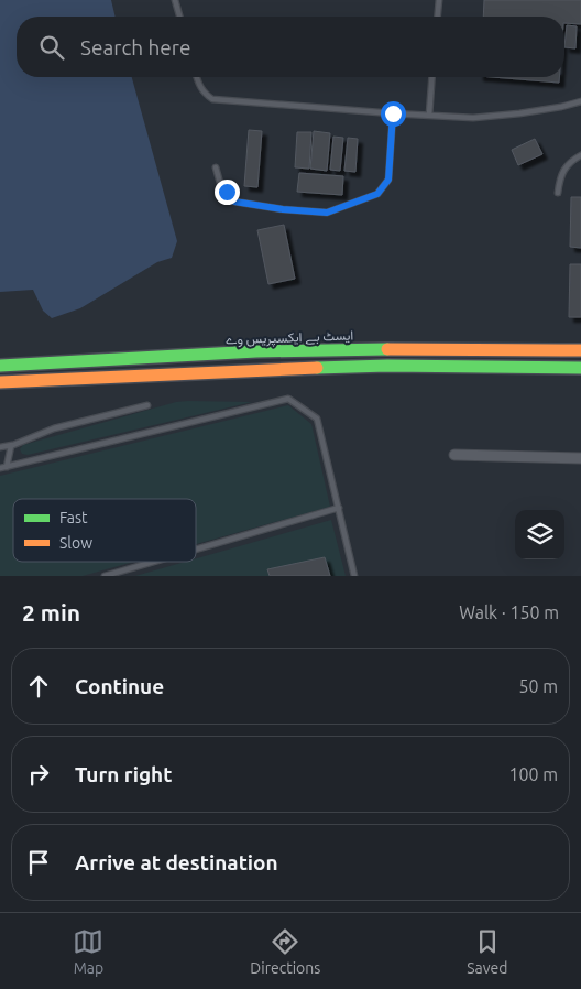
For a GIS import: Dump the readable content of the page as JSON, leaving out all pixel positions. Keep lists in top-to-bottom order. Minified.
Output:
{"streets":{"main road":["ایسٹ بے ایکسپریس وے"]},"legend":["Fast","Slow"],"page":{"search":"Search here","heading":["2 min","Walk · 150 m"],"list":[["Continue","50 m"],["Turn right","100 m"],"Arrive at destination"],"nav":["Map","Directions","Saved"]}}
